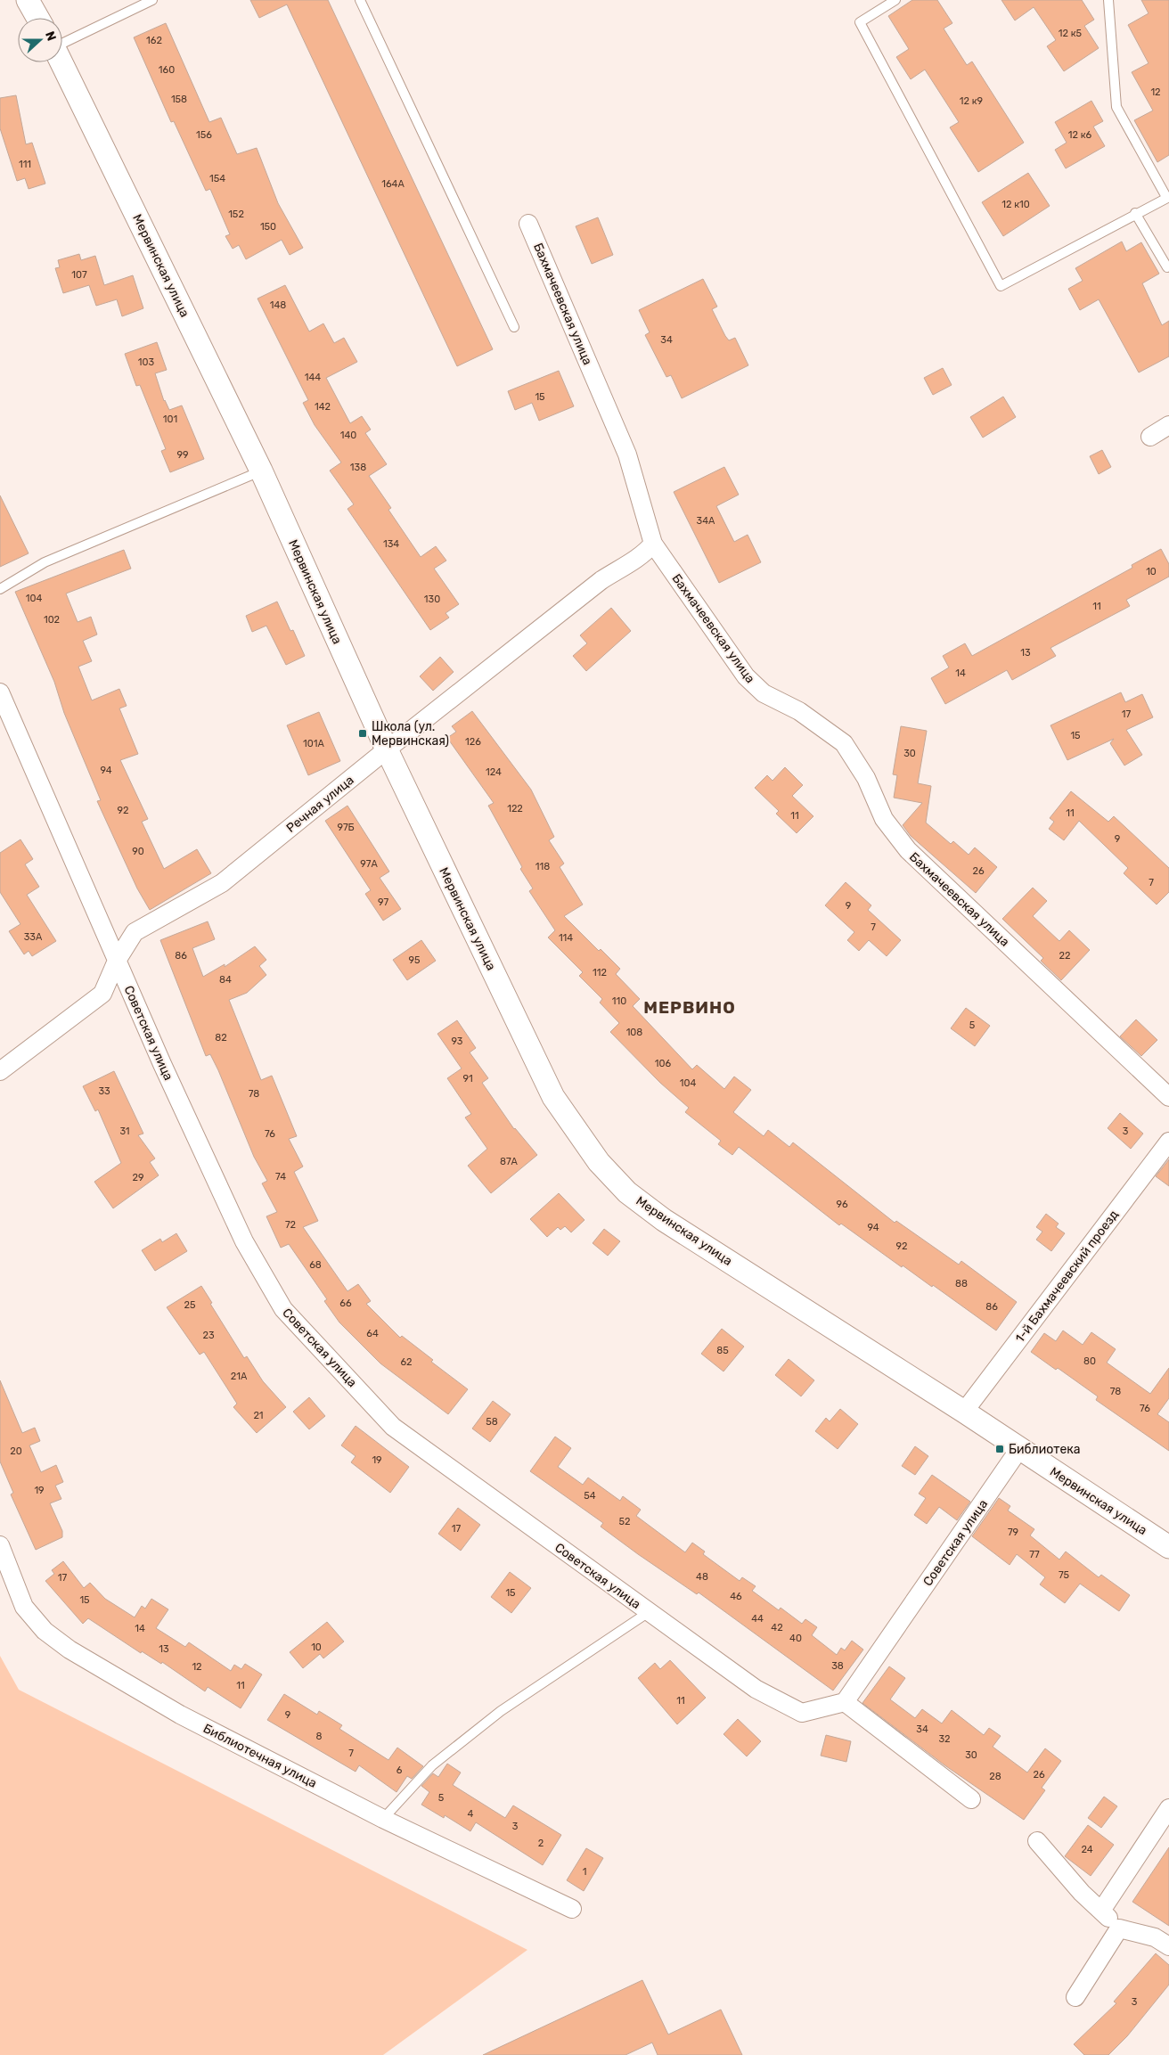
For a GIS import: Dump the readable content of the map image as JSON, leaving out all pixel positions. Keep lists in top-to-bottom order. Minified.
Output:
{"streets":{"street":["Мервинская улица","Бахмачеевская улица","Речная улица","Советская улица","1-й Бахмачеевский проезд","Библиотечная улица"]},"crossings":[["Мервинская улица","Речная улица"],["Мервинская улица","Советская улица"],["Мервинская улица","1-й Бахмачеевский проезд"],["Бахмачеевская улица","Речная улица"],["Речная улица","Советская улица"]],"districts":["МЕРВИНО"],"places":{"transit":["Школа (ул. Мервинская)","Библиотека"]},"house_numbers":["12 к5","162","160","12","158","12 к9","156","12 к6","111","154","164А","12 к10","152","150","107","148","34","103","144","15","142","101","140","99","138","34А","134","10","104","130","11","102","13","14","17","15","126","101А","30","94","124","122","92","11","11","97Б","9","90","97А","118","26","7","97","9","7","33А","114","86","22","95","112","84","110","5","108","82","93","106","91","104","33","78","31","3","76","87А","74","29","96","72","94","92","68","88","66","25","86","64","23","85","80","62","21А","78","76","21","58","20","19","19","54","52","17","79","77","75","48","17","15","46","15","44","42","14","40","10","13","38","12","11","11","9","34","8","32","7","30","6","26","28","5","4","3","2","24","1","3"],"north":"right"}
